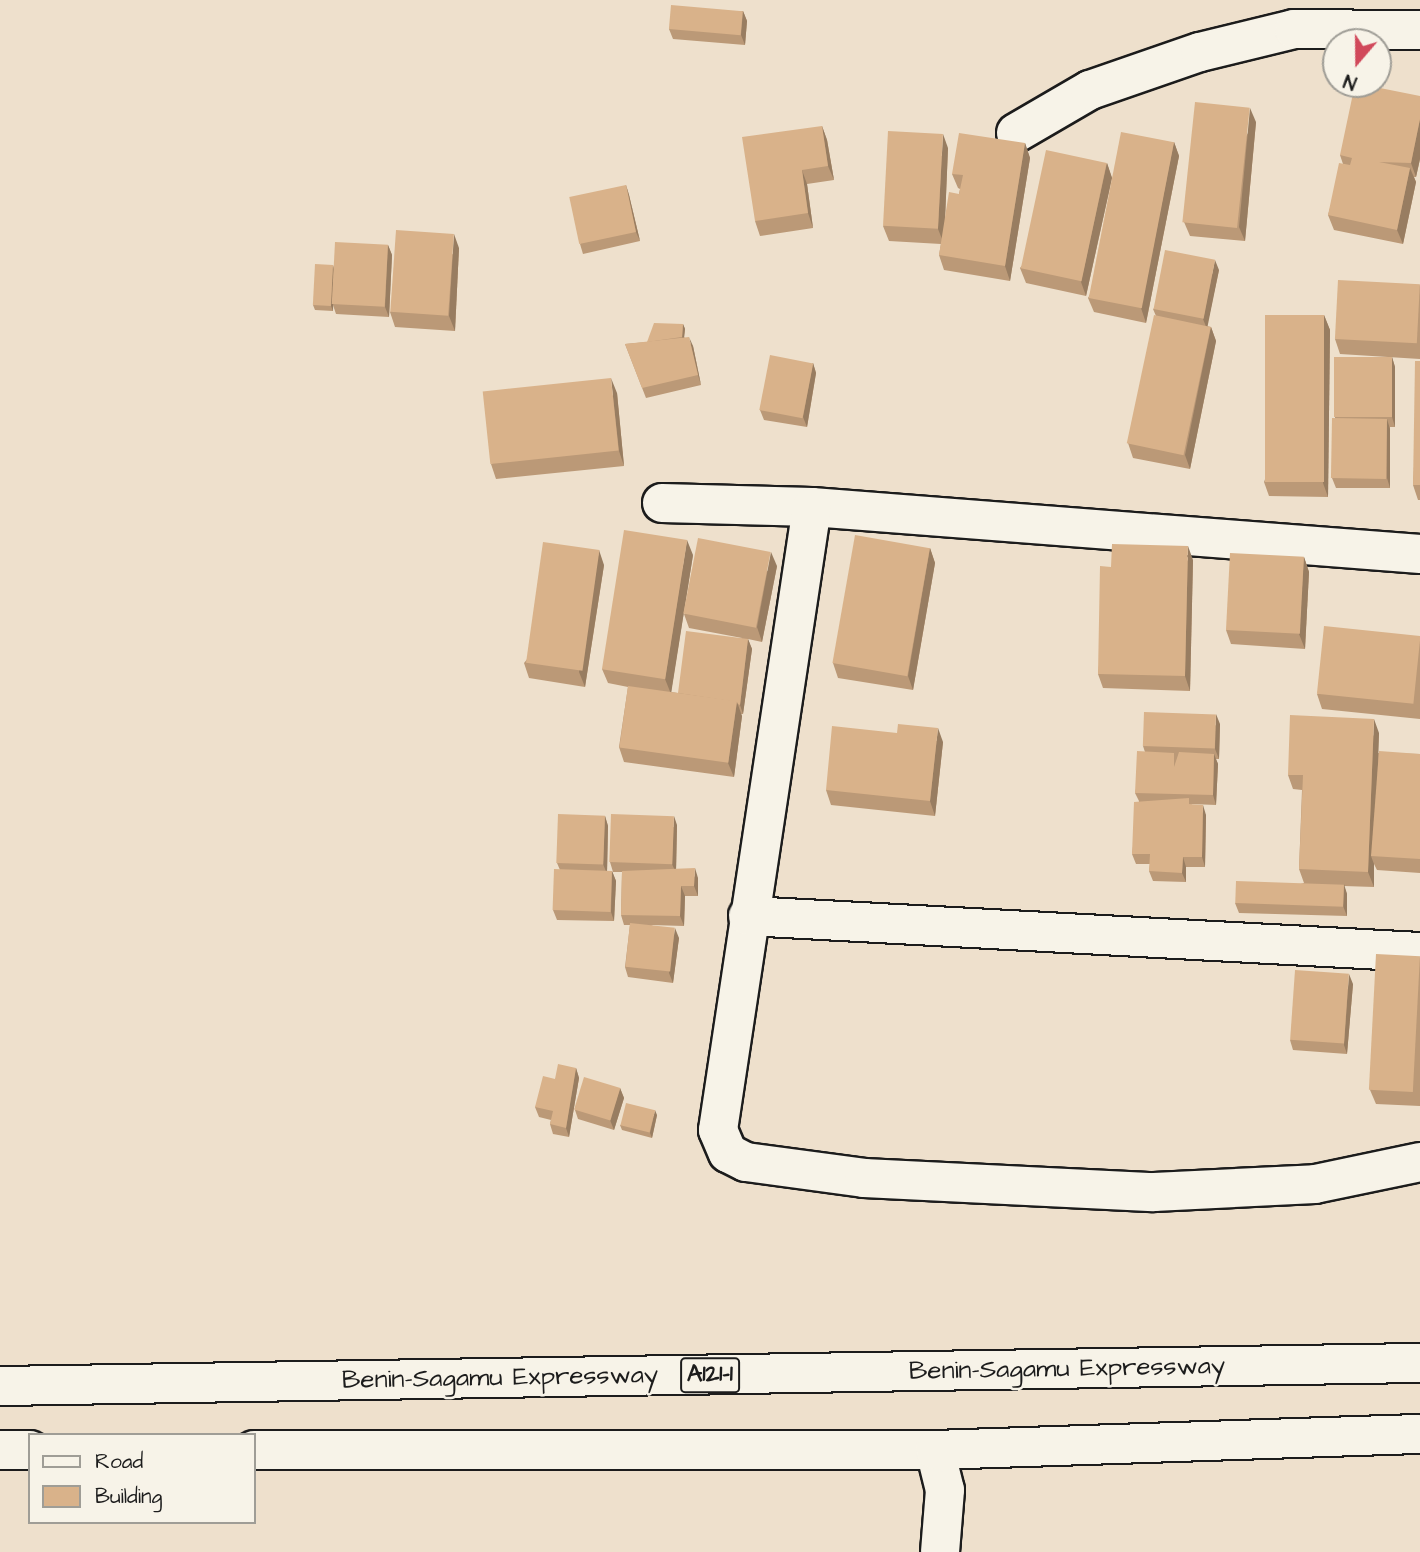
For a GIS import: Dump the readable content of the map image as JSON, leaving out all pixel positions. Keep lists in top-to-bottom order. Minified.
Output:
{"streets":{"main road":["Benin-Sagamu Expressway","A121-1"]},"legend":["Road","Building"],"north":"bottom"}
